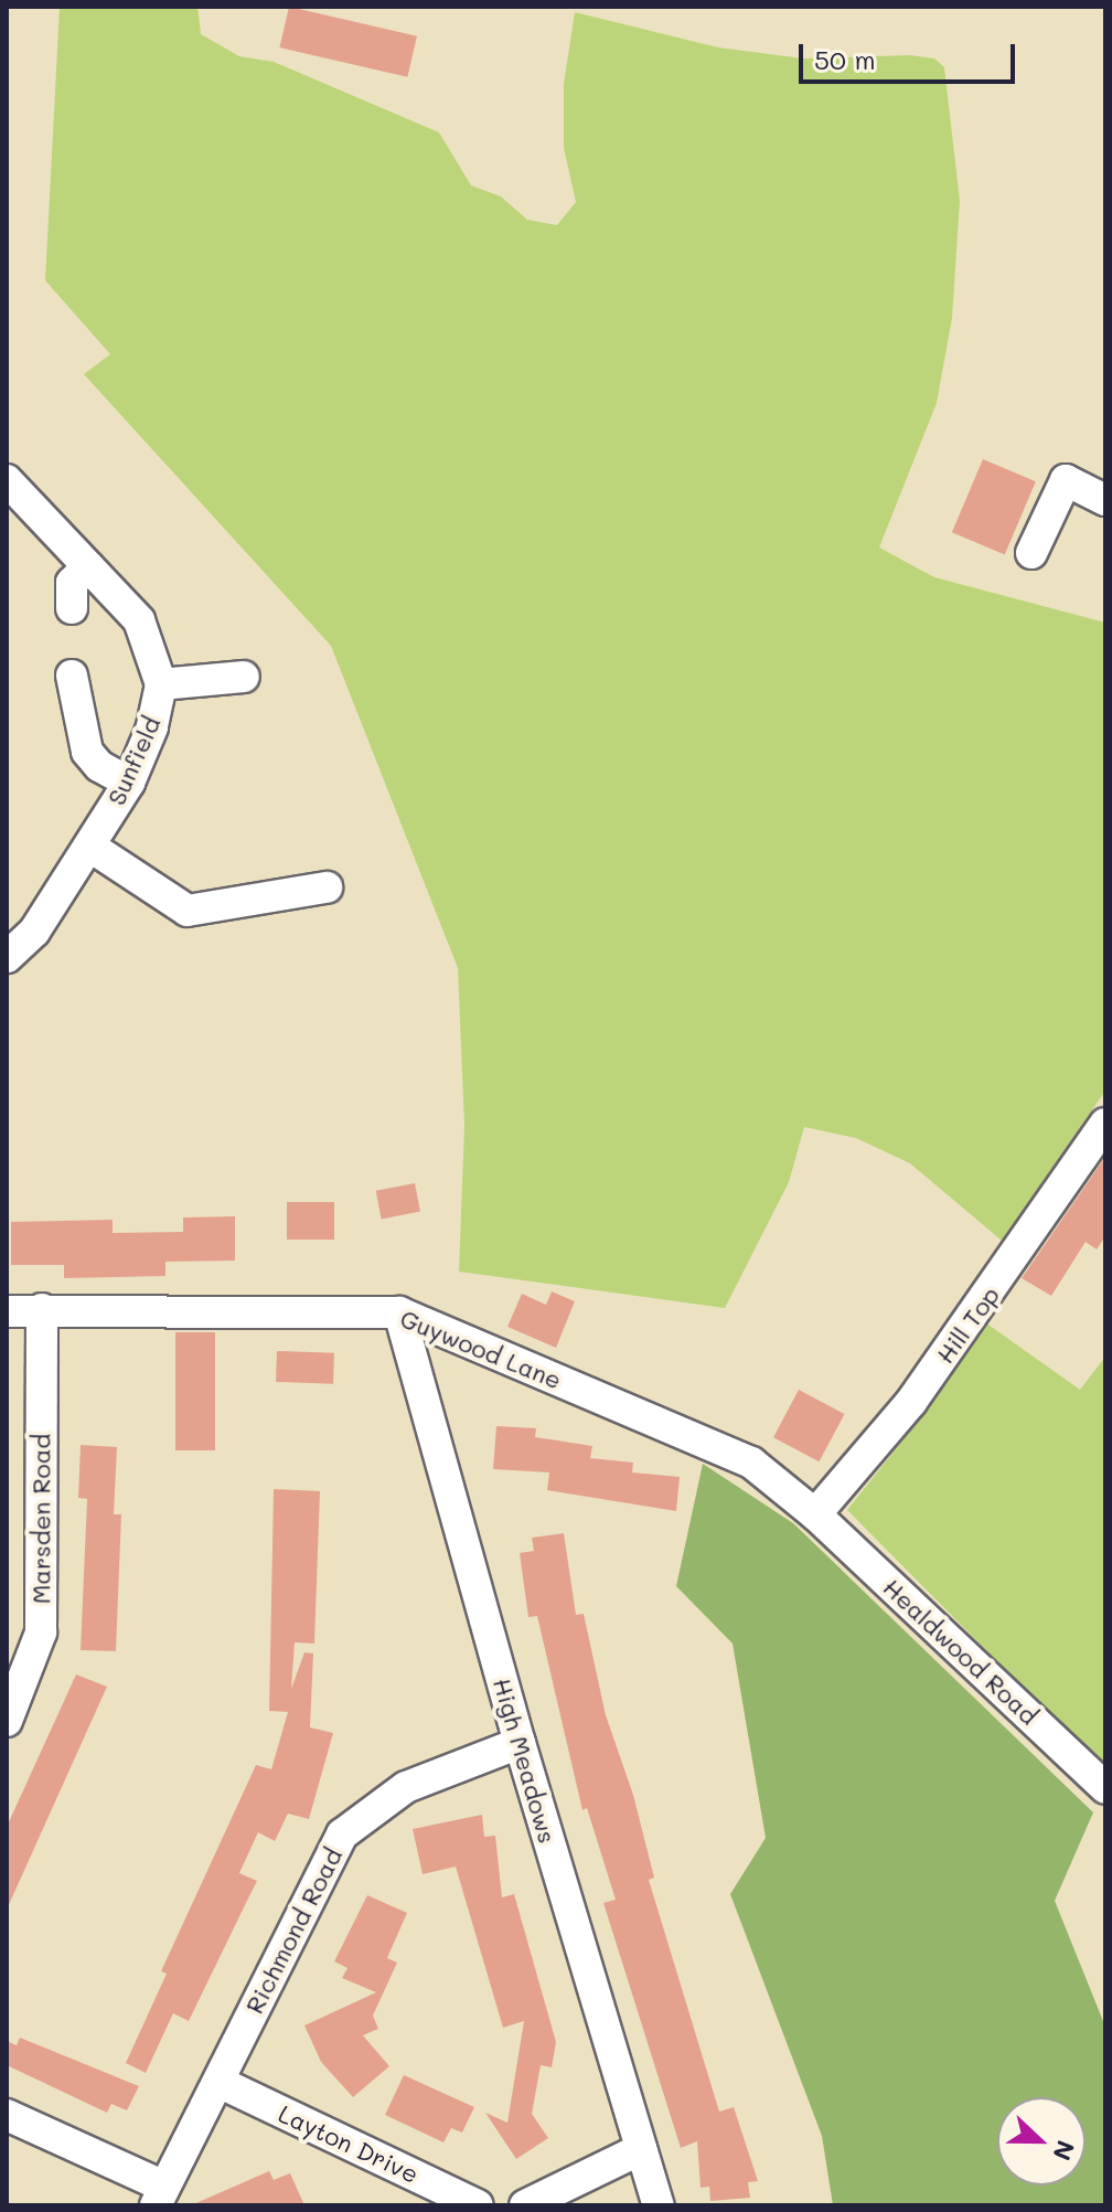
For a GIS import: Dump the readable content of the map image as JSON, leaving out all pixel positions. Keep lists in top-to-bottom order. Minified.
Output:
{"streets":{"street":["Sunfield","Hill Top","Guywood Lane","Marsden Road","Healdwood Road","High Meadows","Richmond Road","Layton Drive"]},"crossings":[["Hill Top","Guywood Lane"],["Hill Top","Healdwood Road"],["Guywood Lane","Marsden Road"],["Guywood Lane","Healdwood Road"],["Guywood Lane","High Meadows"],["High Meadows","Richmond Road"],["Richmond Road","Layton Drive"]],"scale_bar":"50 m","north":"right"}
